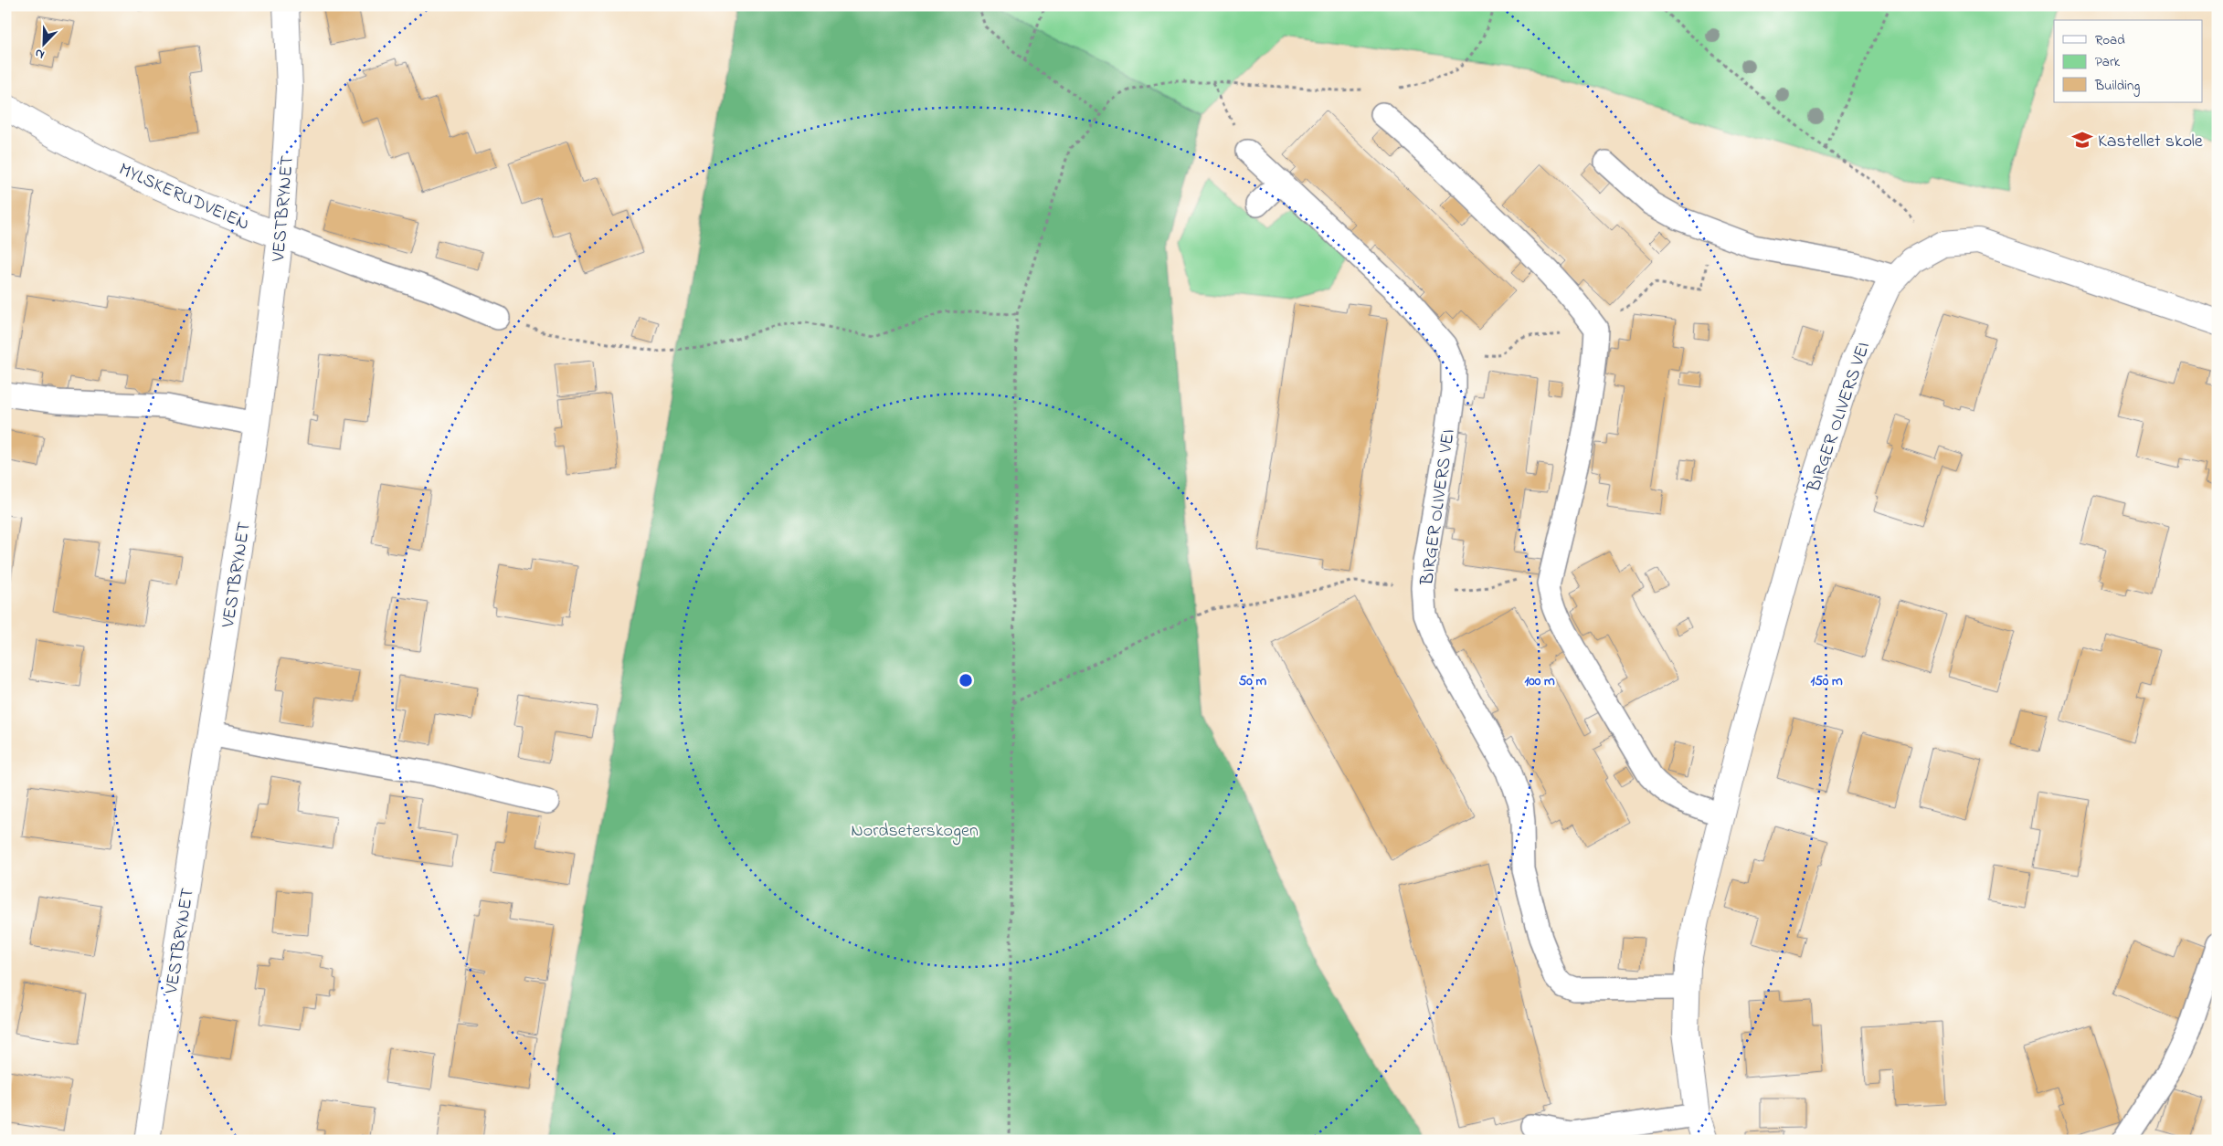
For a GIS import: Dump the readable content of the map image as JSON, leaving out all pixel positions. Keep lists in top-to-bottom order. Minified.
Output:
{"streets":{"street":["MYLSKERUDVEIEN","VESTBRYNET","BIRGER OLIVERS VEI"]},"crossings":[["MYLSKERUDVEIEN","VESTBRYNET"]],"parks":["Nordseterskogen"],"places":{"school or university":["Kastellet skole"]},"legend":["Road","Park","Building"],"north":"bottom left","rings":["50 m","100 m","150 m"]}
